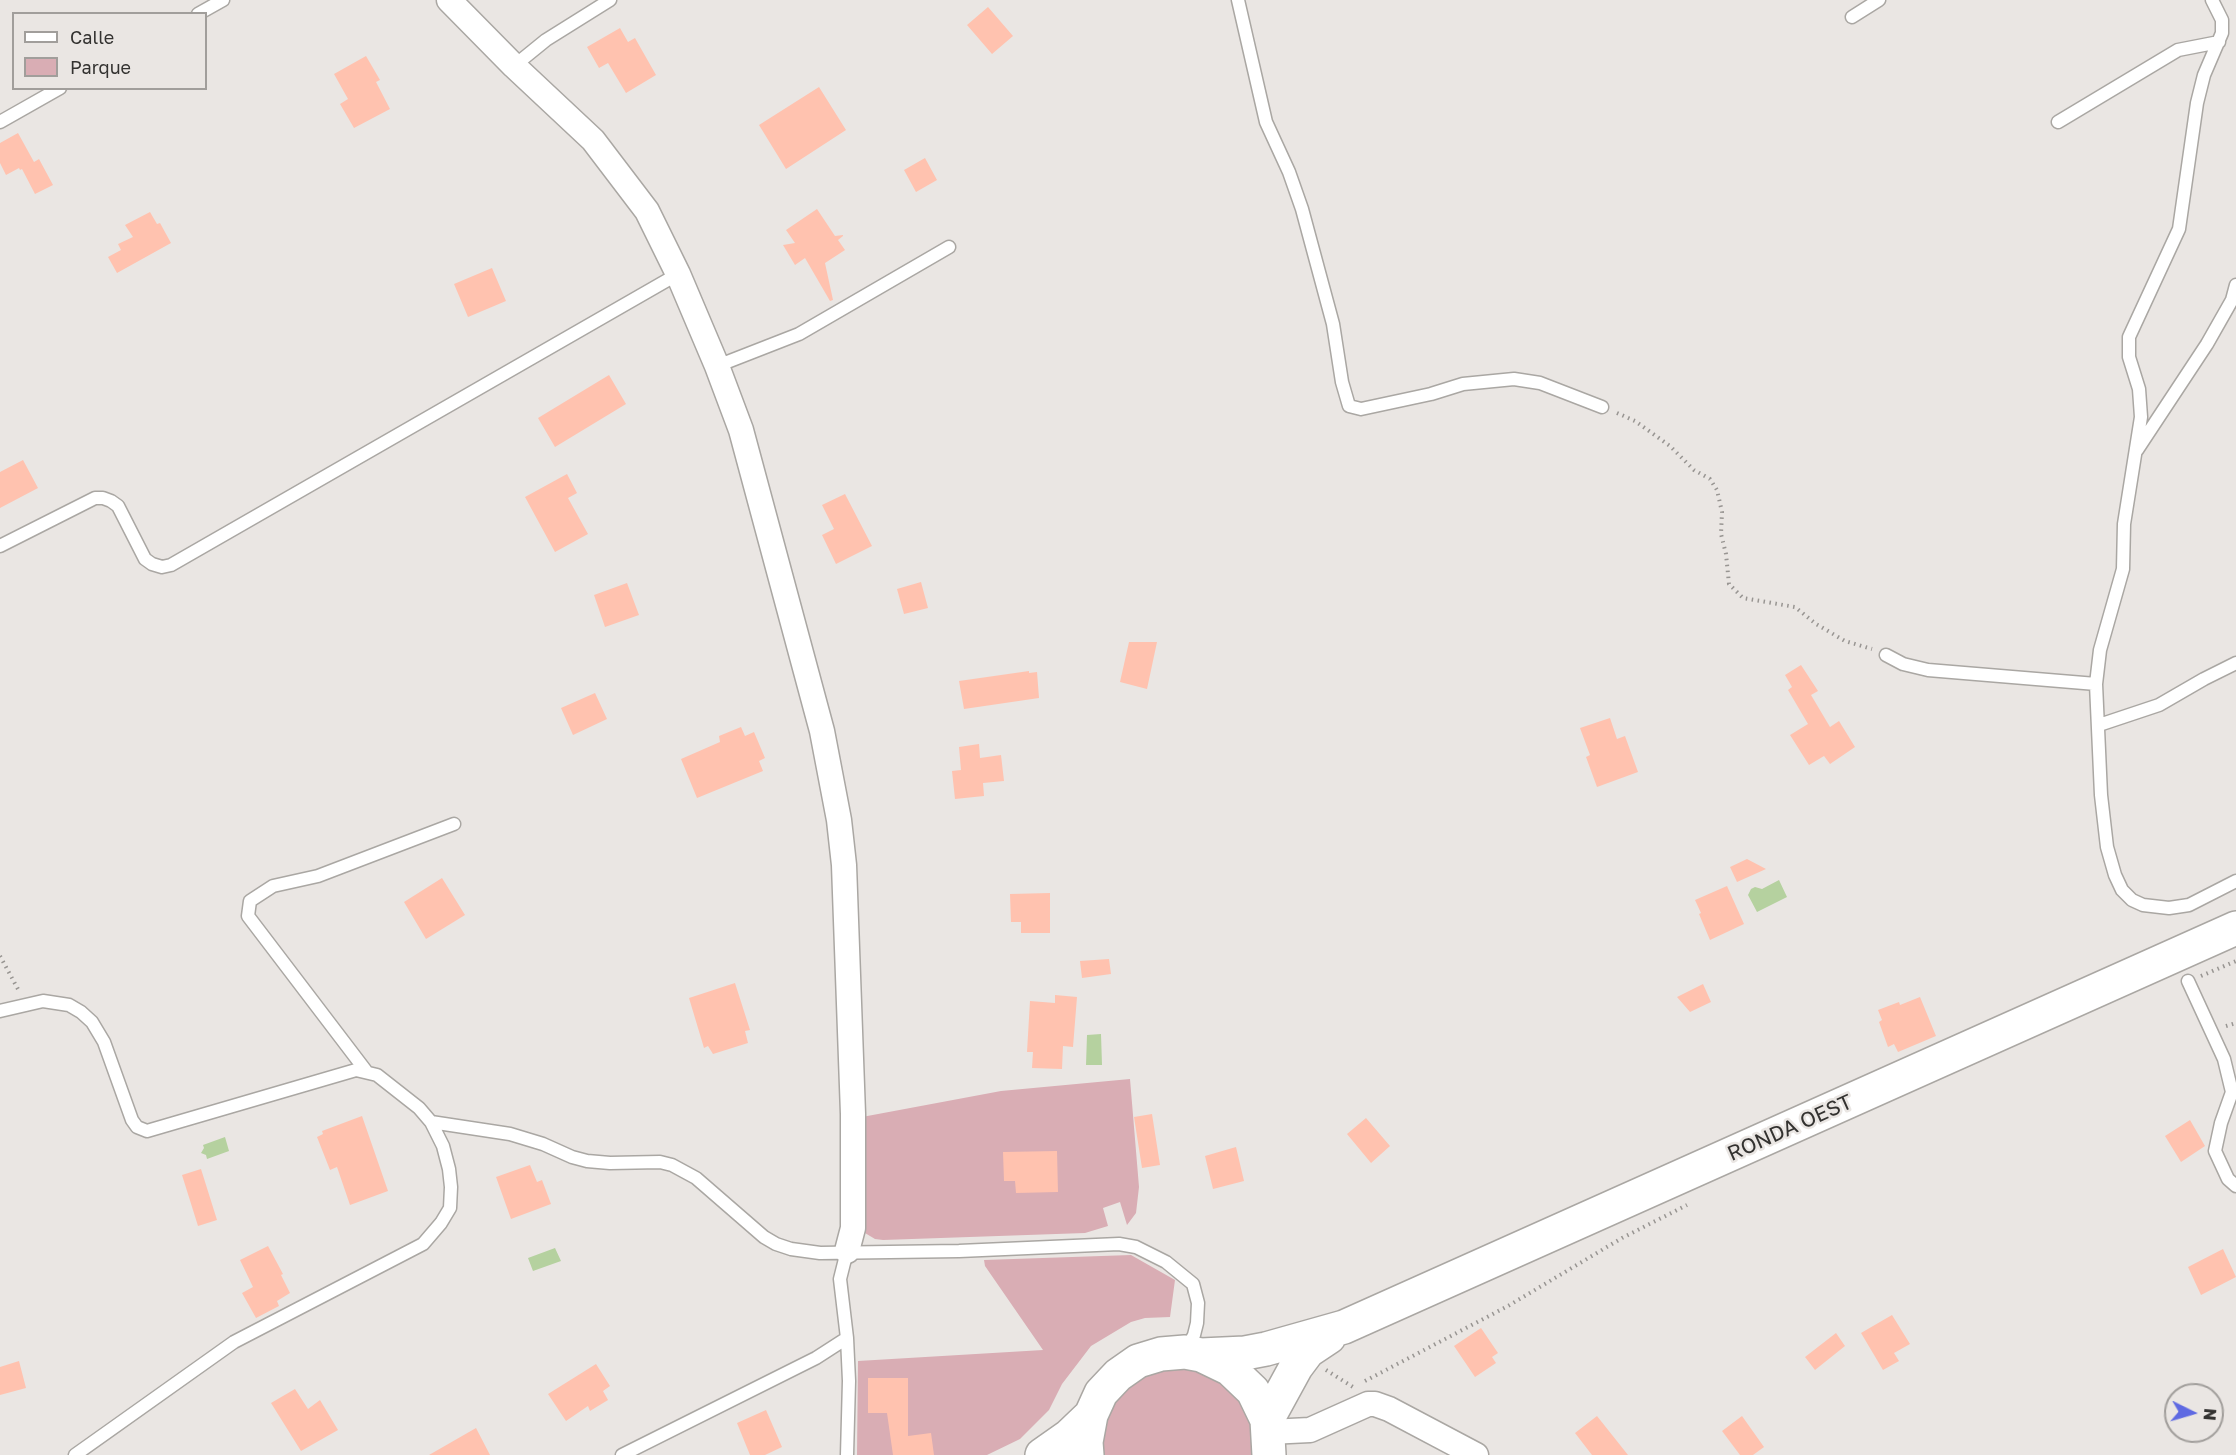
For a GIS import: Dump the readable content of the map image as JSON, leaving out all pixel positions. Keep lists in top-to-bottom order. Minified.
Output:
{"streets":{"main road":["RONDA OEST"]},"legend":["Calle","Parque"],"north":"right"}
